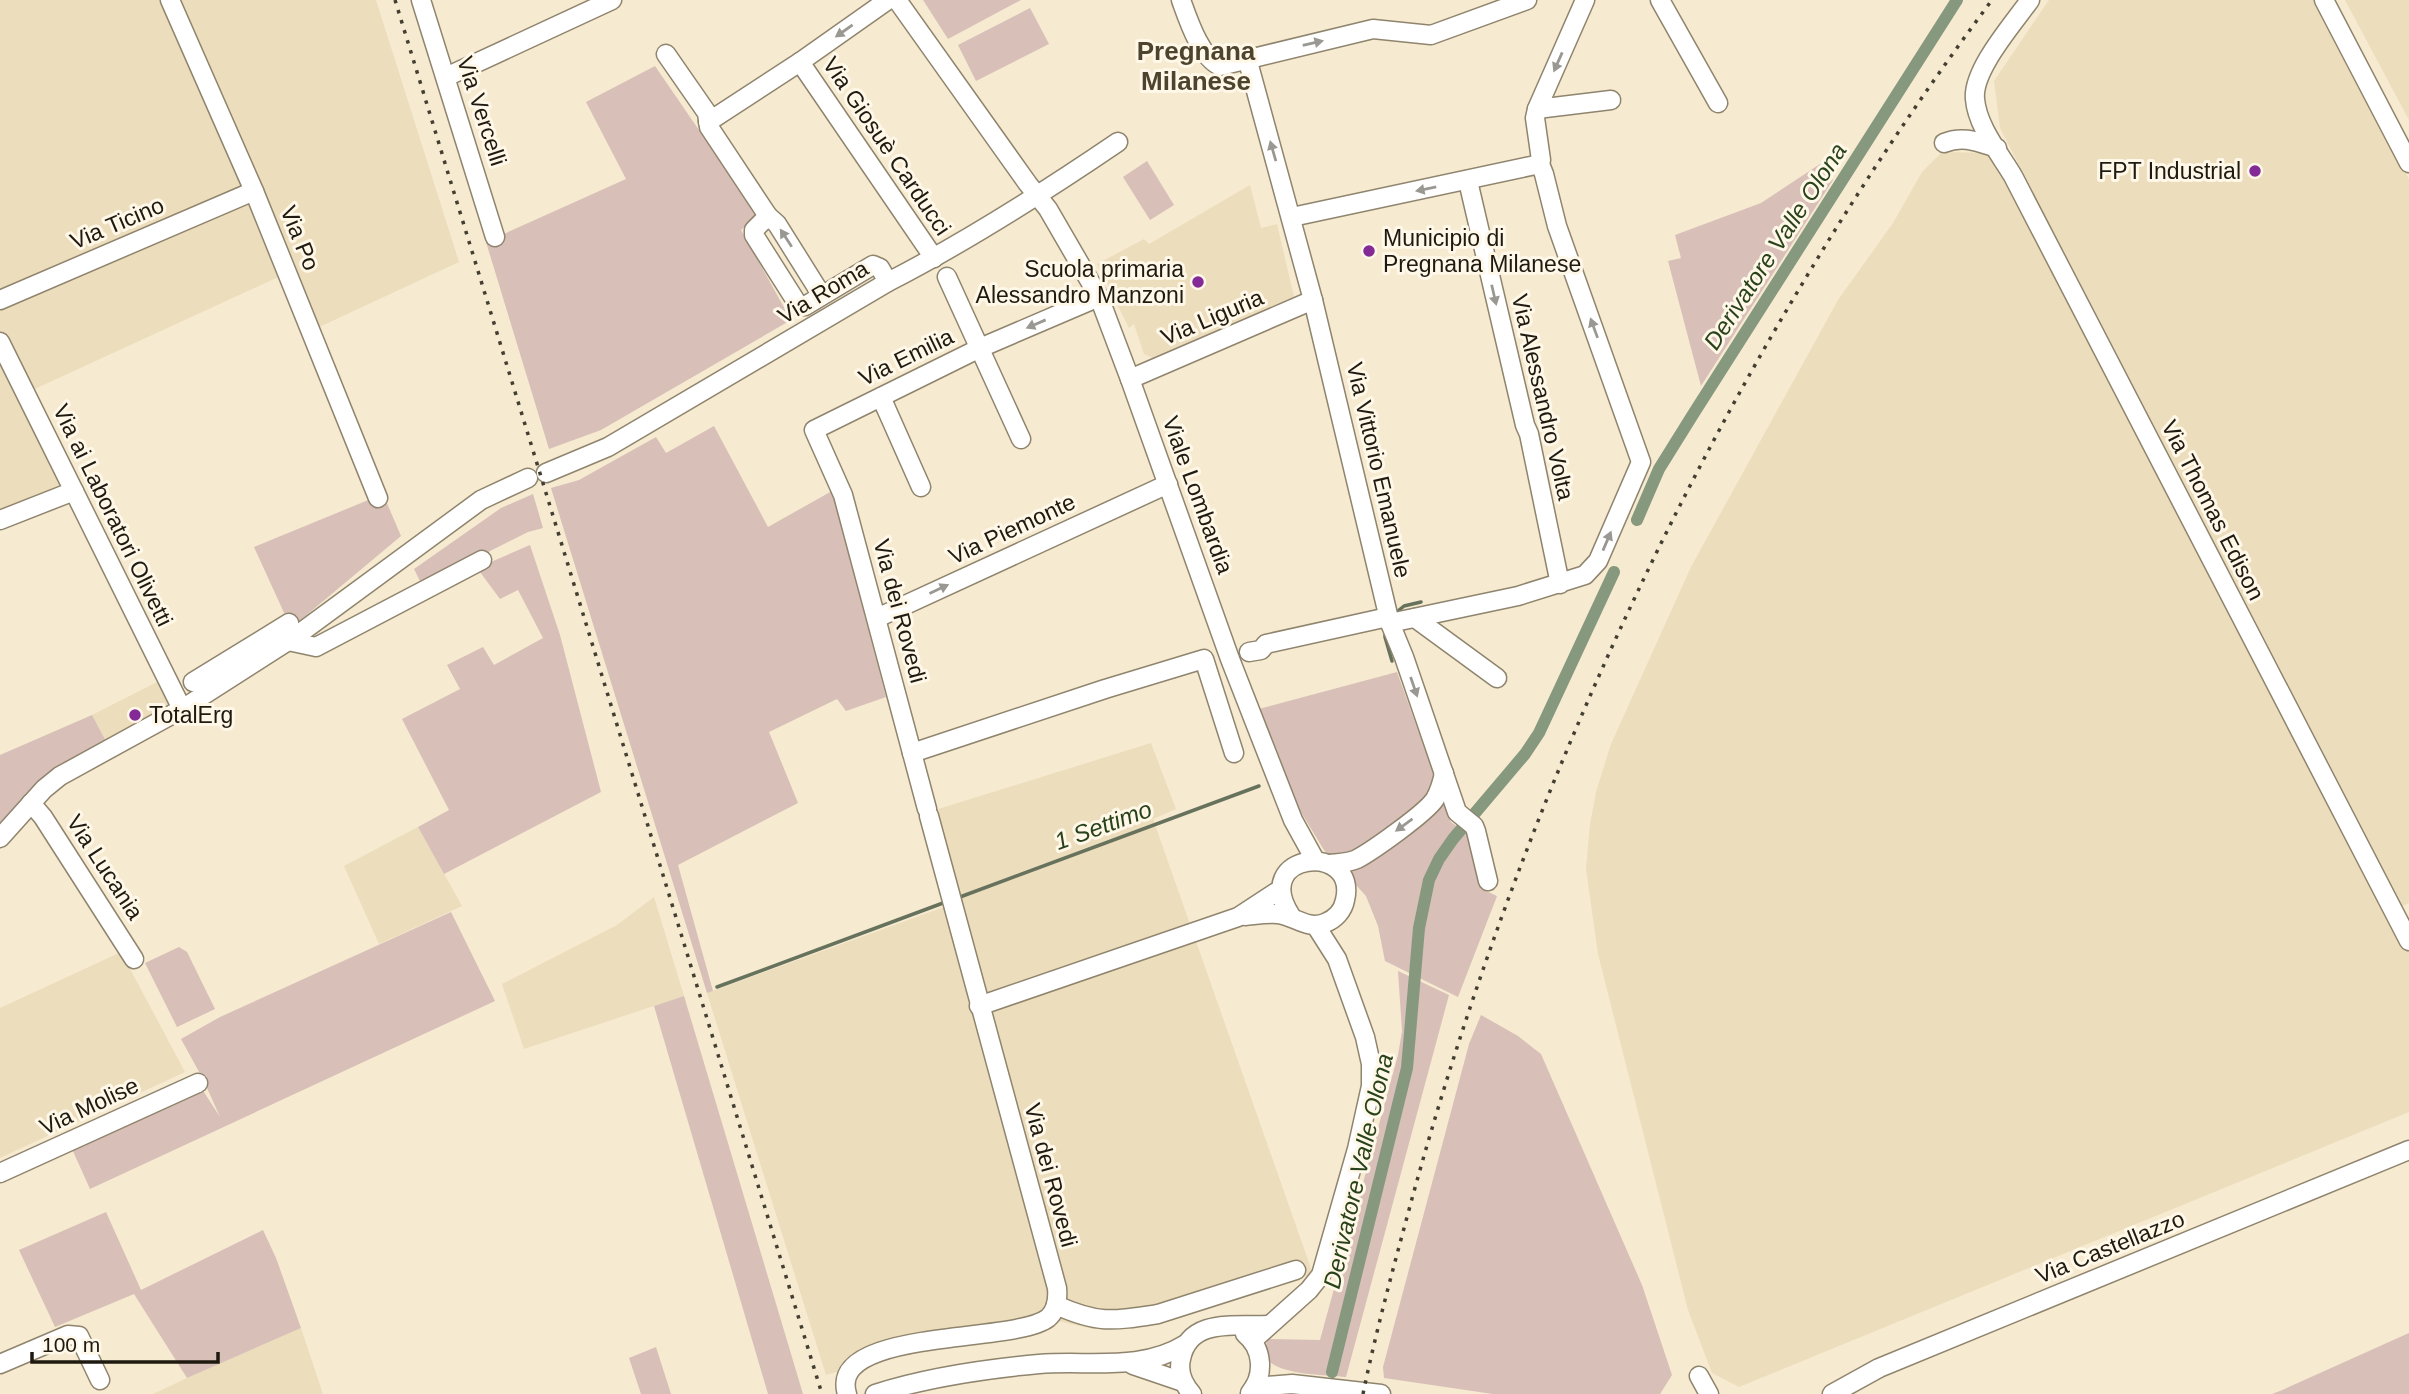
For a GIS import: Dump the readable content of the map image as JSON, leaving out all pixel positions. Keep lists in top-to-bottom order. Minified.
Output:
{"streets":{"street":["Via Vercelli","Via Giosuè Carducci","Via Ticino","Via Po","Via Roma","Via Liguria","Via Emilia","Via Alessandro Volta","Via Vittorio Emanuele","Viale Lombardia","Via Thomas Edison","Via ai Laboratori Olivetti","Via Piemonte","Via dei Rovedi","Via Lucania","Via Molise","Via Castellazzo"]},"crossings":[["Via Giosuè Carducci","Via Roma"],["Via Ticino","Via Po"],["Via Roma","Viale Lombardia"],["Via Liguria","Via Vittorio Emanuele"],["Via Liguria","Viale Lombardia"],["Via Emilia","Viale Lombardia"],["Via Emilia","Via dei Rovedi"],["Viale Lombardia","Via Piemonte"],["Via Piemonte","Via dei Rovedi"]],"one_way":["Via Emilia","Via Alessandro Volta","Via Piemonte"],"districts":["Pregnana Milanese"],"water":["Derivatore Valle Olona","1 Settimo"],"places":["FPT Industrial","Municipio di Pregnana Milanese","Scuola primaria Alessandro Manzoni","TotalErg"],"scale_bar":"100 m"}
